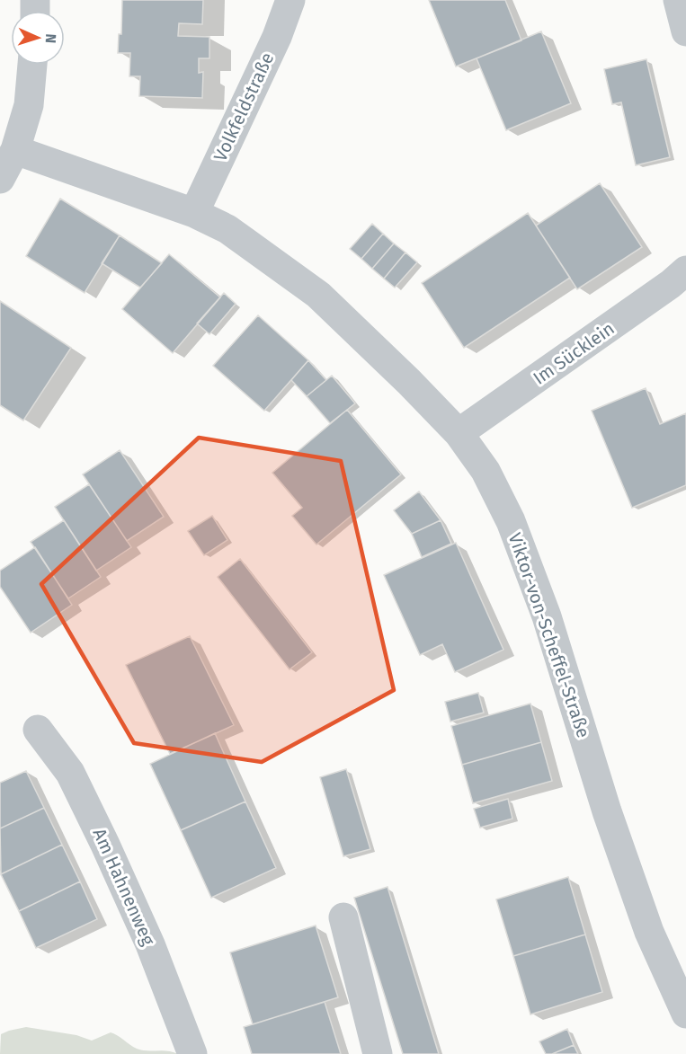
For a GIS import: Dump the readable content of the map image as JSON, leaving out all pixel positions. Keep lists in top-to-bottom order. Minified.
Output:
{"streets":{"street":["Volkfeldstraße","Im Sücklein","Viktor-von-Scheffel-Straße","Am Hahnenweg"]},"crossings":[["Volkfeldstraße","Viktor-von-Scheffel-Straße"],["Im Sücklein","Viktor-von-Scheffel-Straße"]],"north":"right"}
